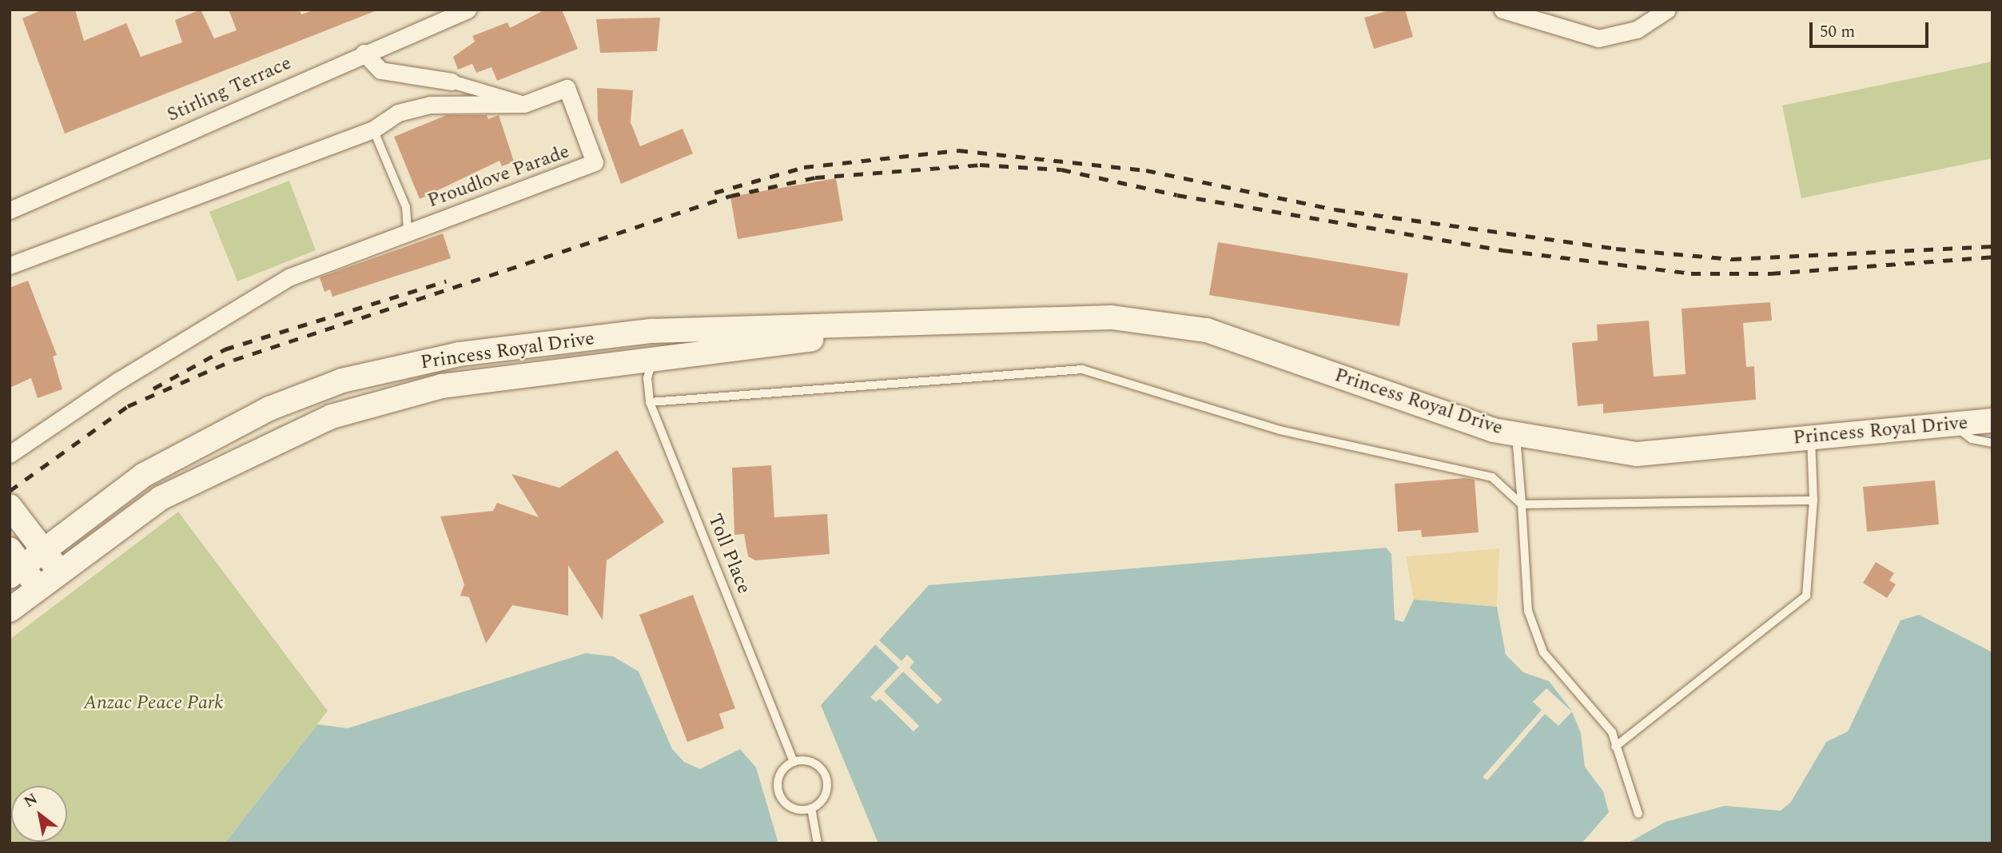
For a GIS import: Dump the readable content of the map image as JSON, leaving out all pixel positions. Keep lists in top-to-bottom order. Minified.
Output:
{"streets":{"main road":["Princess Royal Drive"],"street":["Stirling Terrace","Proudlove Parade"],"lane":["Toll Place"]},"crossings":[["Princess Royal Drive","Toll Place"]],"parks":["Anzac Peace Park"],"scale_bar":"50 m","north":"top left"}
